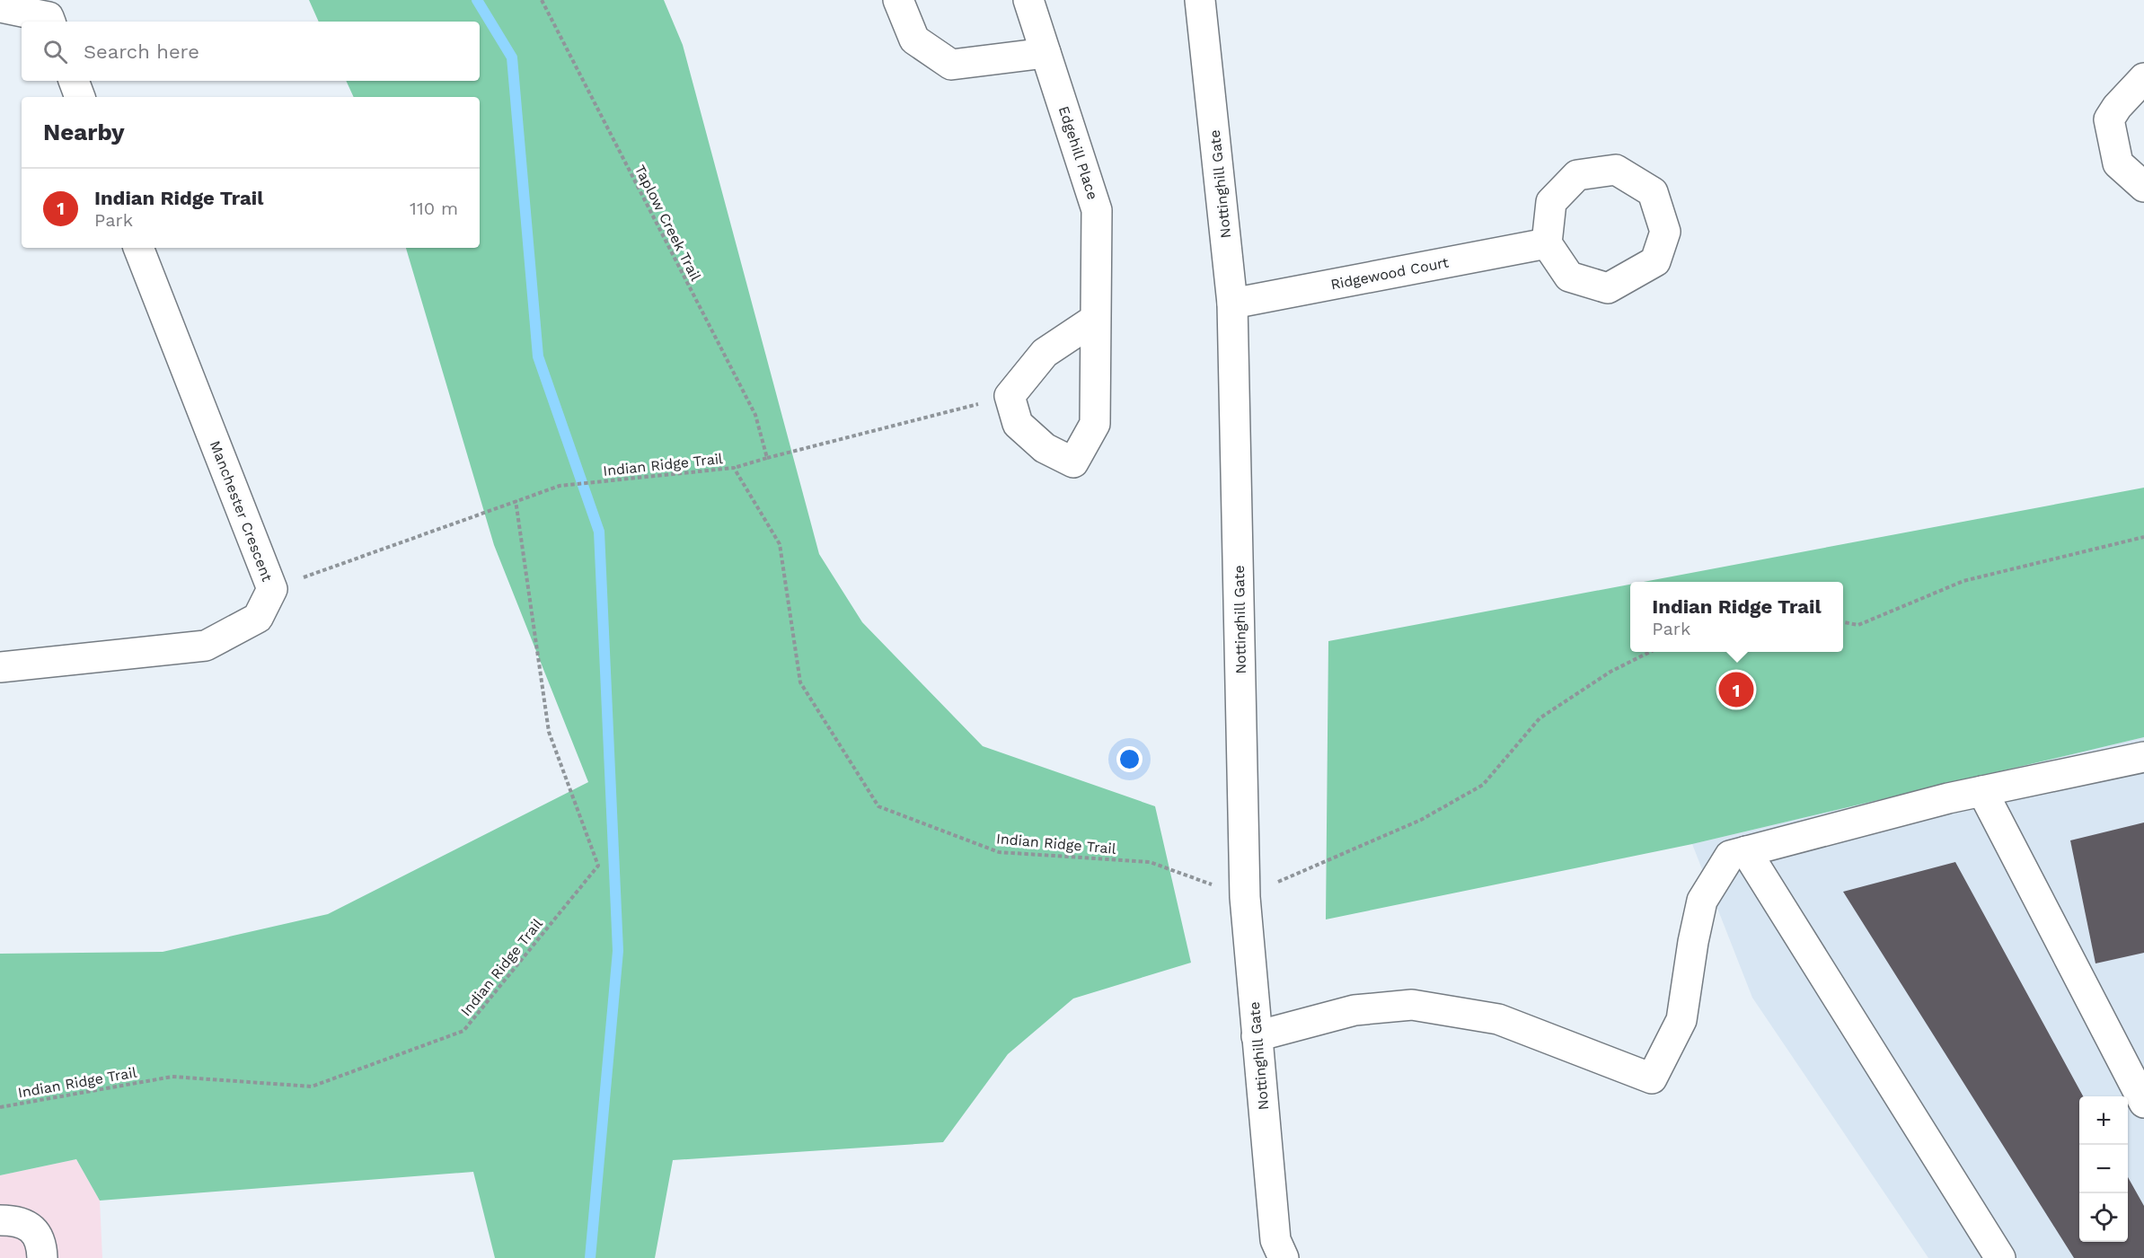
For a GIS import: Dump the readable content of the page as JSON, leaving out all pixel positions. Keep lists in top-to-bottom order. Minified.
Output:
{"streets":{"street":["Edgehill Place","Nottinghill Gate","Ridgewood Court","Manchester Crescent"],"path":["Taplow Creek Trail","Indian Ridge Trail"]},"crossings":[["Nottinghill Gate","Ridgewood Court"],["Nottinghill Gate","Indian Ridge Trail"],["Indian Ridge Trail","Manchester Crescent"]],"page":{"search":"Search here","heading":"Nearby","list":[{"mark":"1","name":"Indian Ridge Trail","note":"Park","value":"110 m"}],"popup":["Indian Ridge Trail","Park"],"pins":"1","map_buttons":["+","−"]}}
